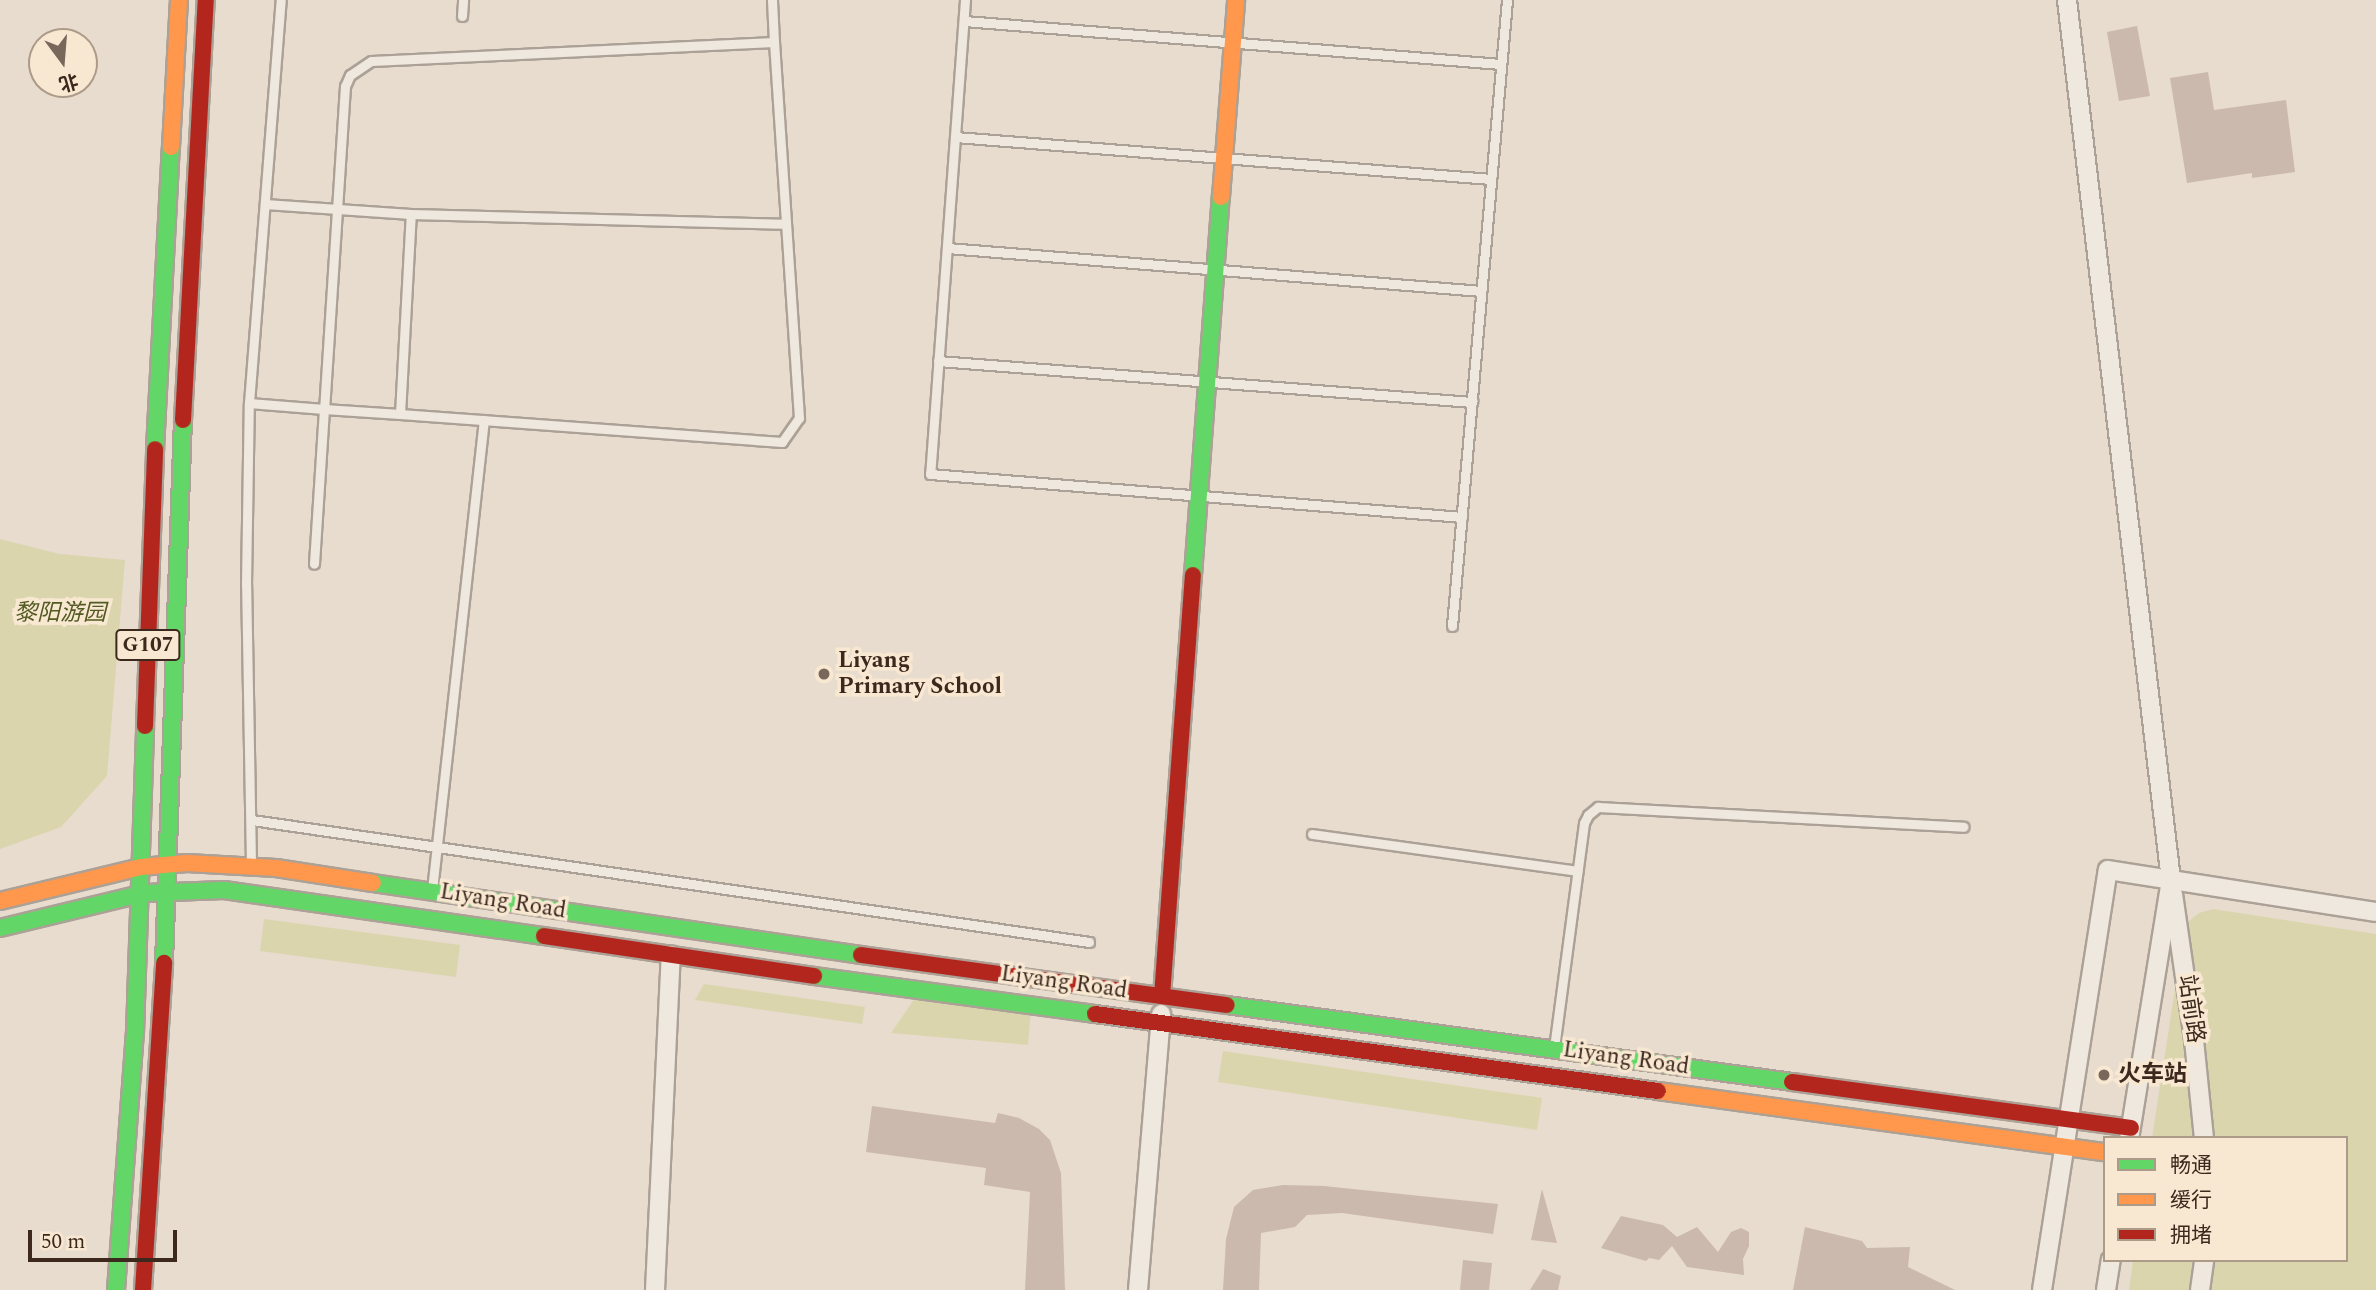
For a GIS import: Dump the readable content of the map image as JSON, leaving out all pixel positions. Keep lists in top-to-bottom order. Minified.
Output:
{"streets":{"main road":["G107","Liyang Road"],"street":["站前路"]},"crossings":[["G107","Liyang Road"]],"parks":["黎阳游园"],"places":["Liyang Primary School","火车站"],"legend":["畅通","缓行","拥堵"],"scale_bar":"50 m","north":"bottom"}
